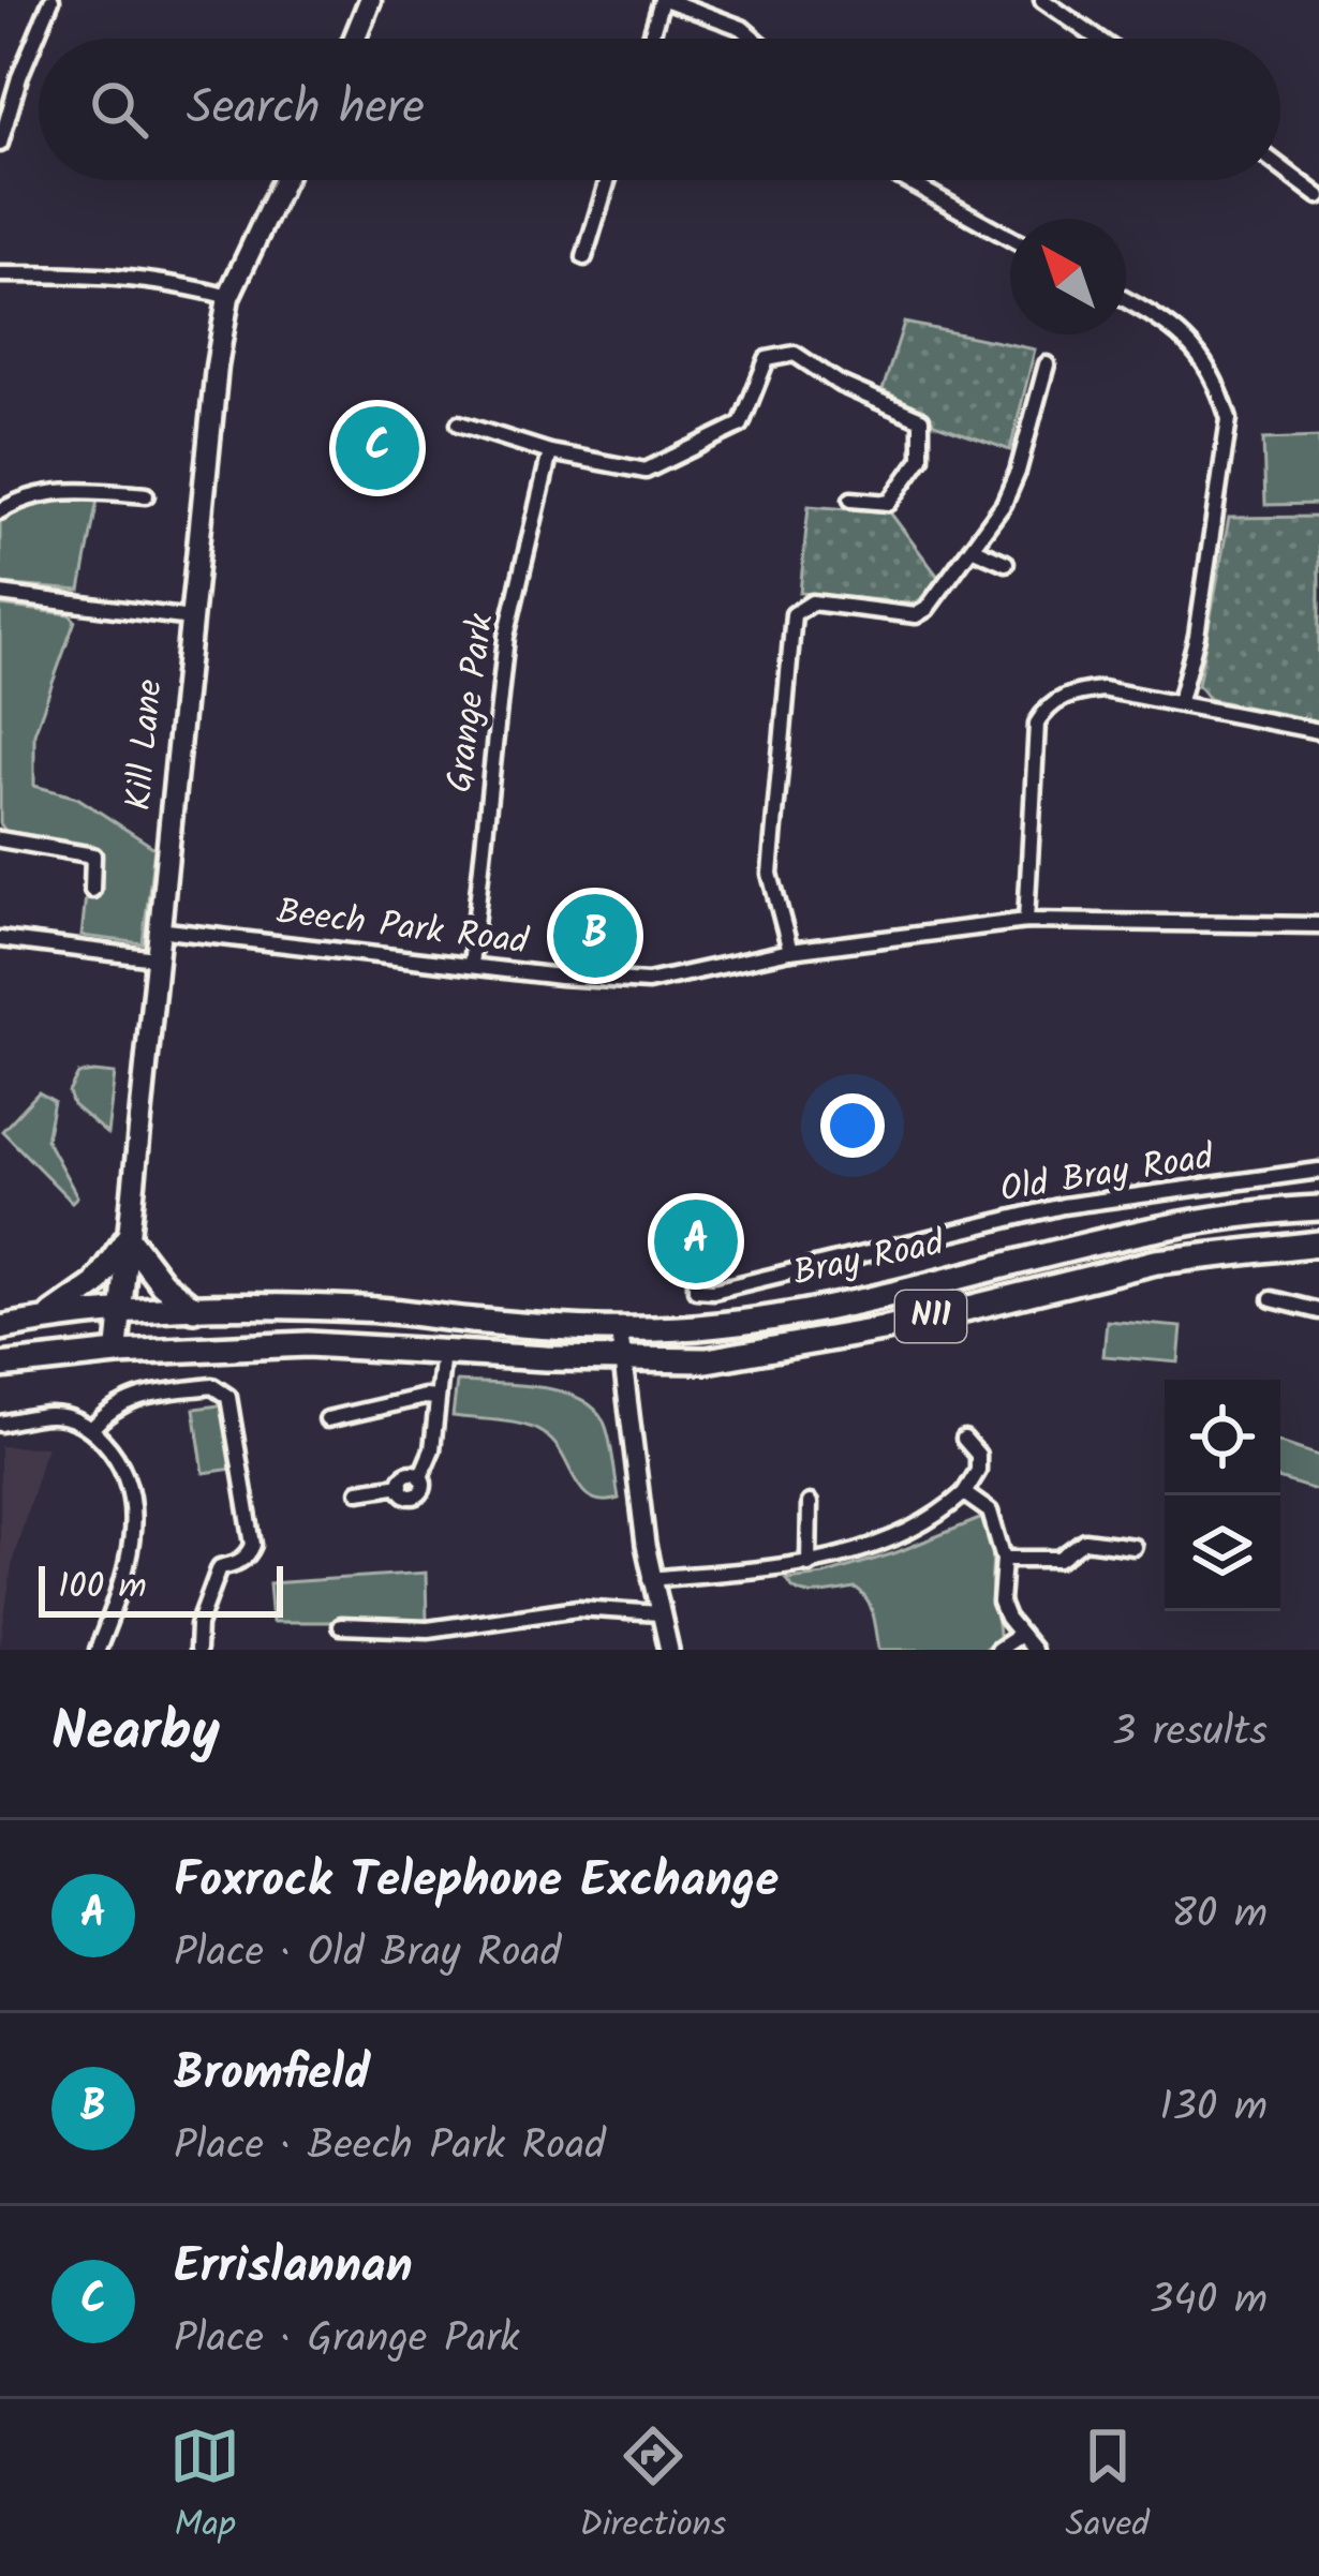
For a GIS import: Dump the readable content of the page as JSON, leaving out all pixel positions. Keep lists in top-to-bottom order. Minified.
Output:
{"streets":{"highway":["Bray Road","N11"],"main road":["Kill Lane"],"street":["Grange Park","Beech Park Road","Old Bray Road"]},"crossings":[["Grange Park","Beech Park Road"],["Kill Lane","Beech Park Road"],["Kill Lane","Bray Road"],["Kill Lane","N11"],["Bray Road","N11"]],"scale_bar":"100 m","north":"top left","page":{"search":"Search here","pins":["C","B","A"],"scale":"100 m","heading":["Nearby","3 results"],"list":[{"mark":"A","name":"Foxrock Telephone Exchange","note":"Place · Old Bray Road","value":"80 m"},{"mark":"B","name":"Bromfield","note":"Place · Beech Park Road","value":"130 m"},{"mark":"C","name":"Errislannan","note":"Place · Grange Park","value":"340 m"}],"nav":["Map","Directions","Saved"]}}
